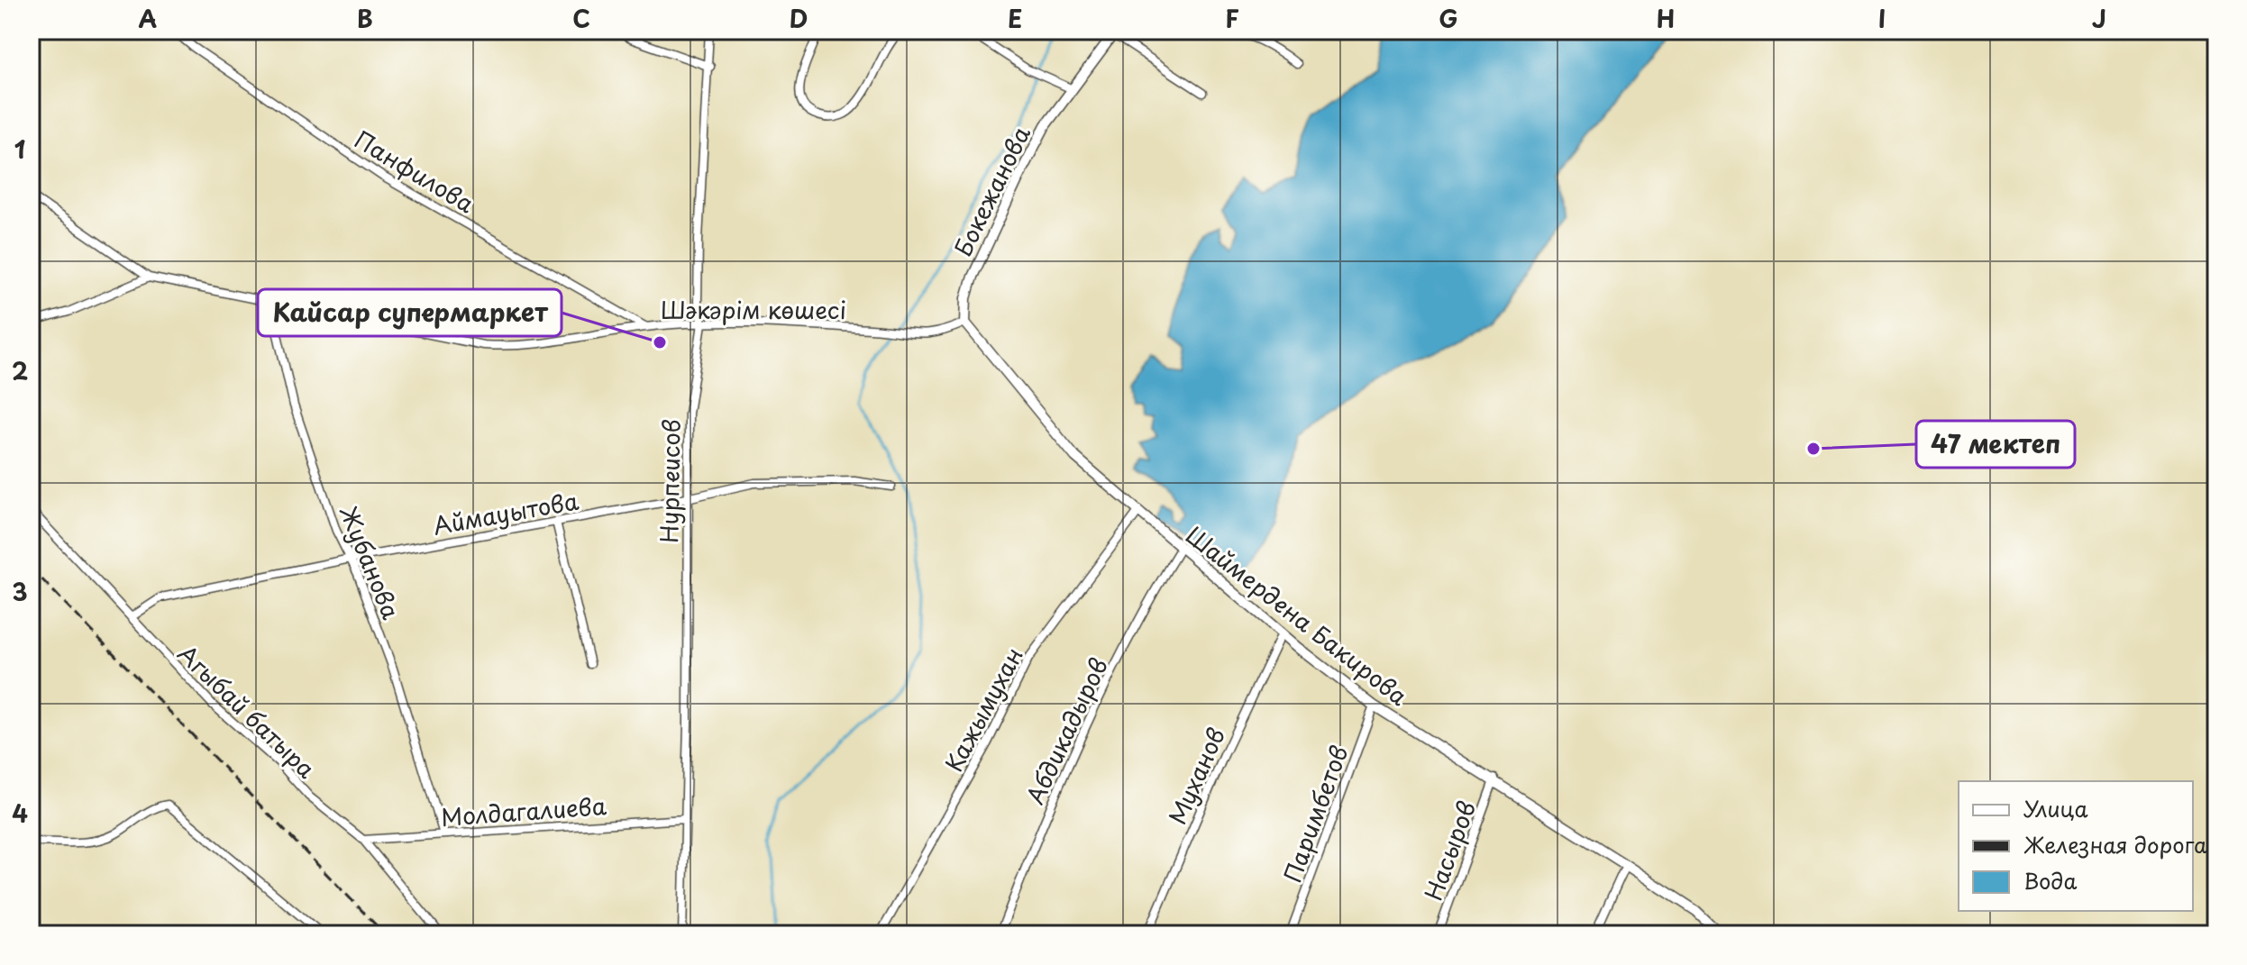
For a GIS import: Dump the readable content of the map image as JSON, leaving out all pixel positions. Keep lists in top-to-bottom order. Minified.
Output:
{"streets":{"street":["Панфилова","Бокежанова","Шәкәрім көшесі","Нурпеисов","Аймауытова","Жубанова","Шаймердена Бакирова","Кажымухан","Агыбай батыра","Абдикадыров","Муханов","Молдагалиева","Паримбетов","Насыров"]},"crossings":[["Панфилова","Шәкәрім көшесі"],["Бокежанова","Шәкәрім көшесі"],["Бокежанова","Шаймердена Бакирова"],["Шәкәрім көшесі","Нурпеисов"],["Шәкәрім көшесі","Жубанова"],["Шәкәрім көшесі","Шаймердена Бакирова"],["Нурпеисов","Аймауытова"],["Нурпеисов","Молдагалиева"],["Аймауытова","Жубанова"],["Аймауытова","Агыбай батыра"],["Жубанова","Молдагалиева"],["Шаймердена Бакирова","Кажымухан"],["Шаймердена Бакирова","Абдикадыров"],["Шаймердена Бакирова","Муханов"],["Шаймердена Бакирова","Паримбетов"],["Шаймердена Бакирова","Насыров"],["Агыбай батыра","Молдагалиева"]],"places":["Кайсар супермаркет","47 мектеп"],"legend":["Улица","Железная дорога","Вода"],"grid":{"columns":["A","B","C","D","E","F","G","H","I","J"],"rows":["1","2","3","4"]}}
